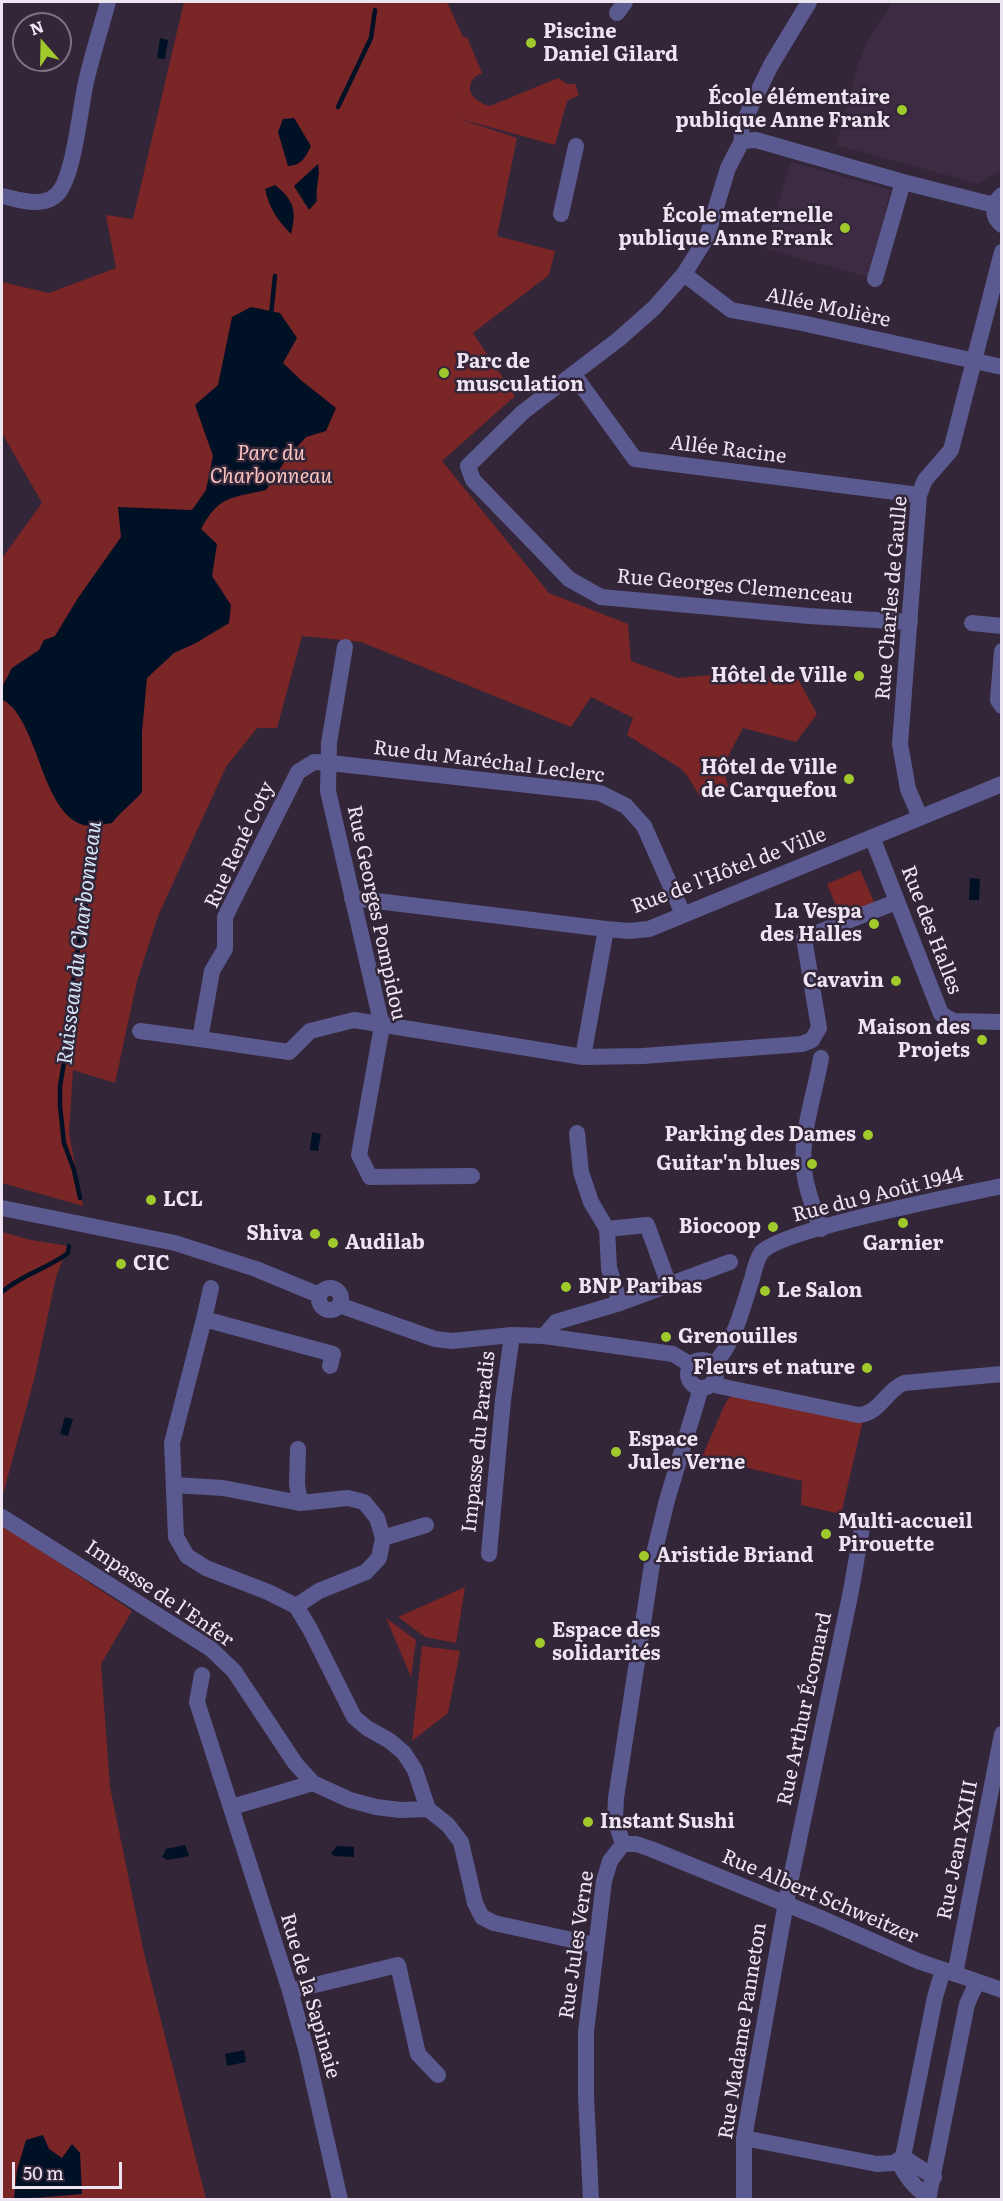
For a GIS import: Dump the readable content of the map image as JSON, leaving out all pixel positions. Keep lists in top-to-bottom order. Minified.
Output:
{"streets":{"street":["Allée Molière","Allée Racine","Rue Georges Clemenceau","Rue Charles de Gaulle","Rue du Maréchal Leclerc","Rue René Coty","Rue de l'Hôtel de Ville","Rue Georges Pompidou","Rue des Halles","Rue du 9 Août 1944","Impasse du Paradis","Impasse de l'Enfer","Rue Arthur Écomard","Rue Jean XXIII","Rue Albert Schweitzer","Rue Jules Verne","Rue de la Sapinaie","Rue Madame Panneton"]},"crossings":[["Allée Molière","Rue Charles de Gaulle"],["Allée Racine","Rue Georges Clemenceau"],["Allée Racine","Rue Charles de Gaulle"],["Rue Georges Clemenceau","Rue Charles de Gaulle"],["Rue Charles de Gaulle","Rue de l'Hôtel de Ville"],["Rue du Maréchal Leclerc","Rue René Coty"],["Rue du Maréchal Leclerc","Rue de l'Hôtel de Ville"],["Rue du Maréchal Leclerc","Rue Georges Pompidou"],["Rue René Coty","Rue Georges Pompidou"],["Rue de l'Hôtel de Ville","Rue Georges Pompidou"],["Rue de l'Hôtel de Ville","Rue des Halles"],["Rue Arthur Écomard","Rue Albert Schweitzer"],["Rue Arthur Écomard","Rue Madame Panneton"],["Rue Jean XXIII","Rue Albert Schweitzer"],["Rue Albert Schweitzer","Rue Jules Verne"],["Rue Albert Schweitzer","Rue Madame Panneton"]],"water":["Ruisseau du Charbonneau"],"parks":["Parc du Charbonneau"],"places":["Piscine Daniel Gilard","École élémentaire publique Anne Frank","École maternelle publique Anne Frank","Parc de musculation","Hôtel de Ville","Hôtel de Ville de Carquefou","La Vespa des Halles","Cavavin","Maison des Projets","Parking des Dames","Guitar'n blues","LCL","Garnier","Biocoop","Shiva","Audilab","CIC","BNP Paribas","Le Salon","Grenouilles","Fleurs et nature","Espace Jules Verne","Multi-accueil Pirouette","Aristide Briand","Espace des solidarités","Instant Sushi"],"scale_bar":"50 m","north":"top"}
